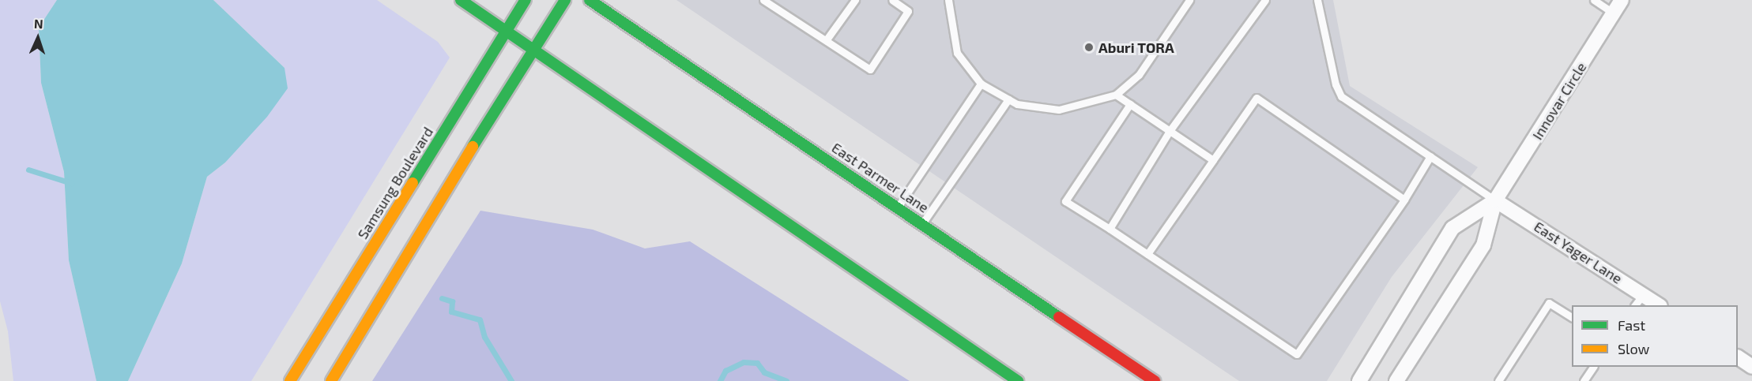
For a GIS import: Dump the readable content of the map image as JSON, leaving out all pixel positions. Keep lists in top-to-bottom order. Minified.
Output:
{"streets":{"main road":["East Parmer Lane","Samsung Boulevard"],"street":["Innovar Circle","East Yager Lane"]},"crossings":[["Innovar Circle","East Yager Lane"]],"places":["Aburi TORA"],"legend":["Fast","Slow"],"north":"top"}
